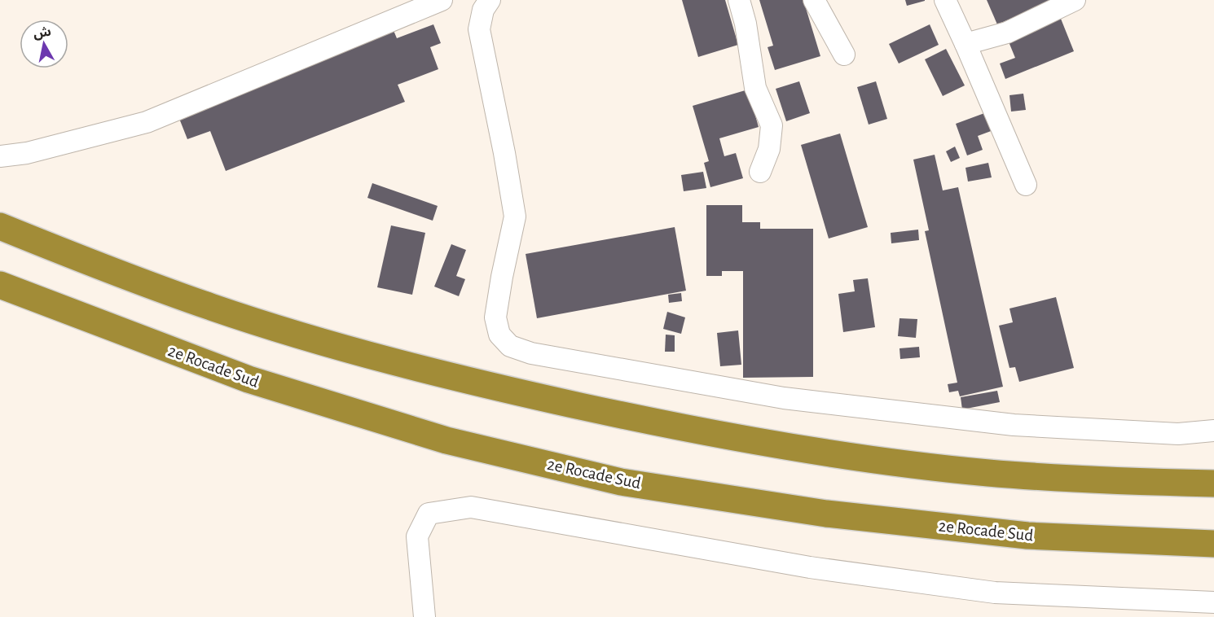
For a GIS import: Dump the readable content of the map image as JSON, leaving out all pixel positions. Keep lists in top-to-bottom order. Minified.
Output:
{"streets":{"highway":["2e Rocade Sud"]},"north":"top"}
